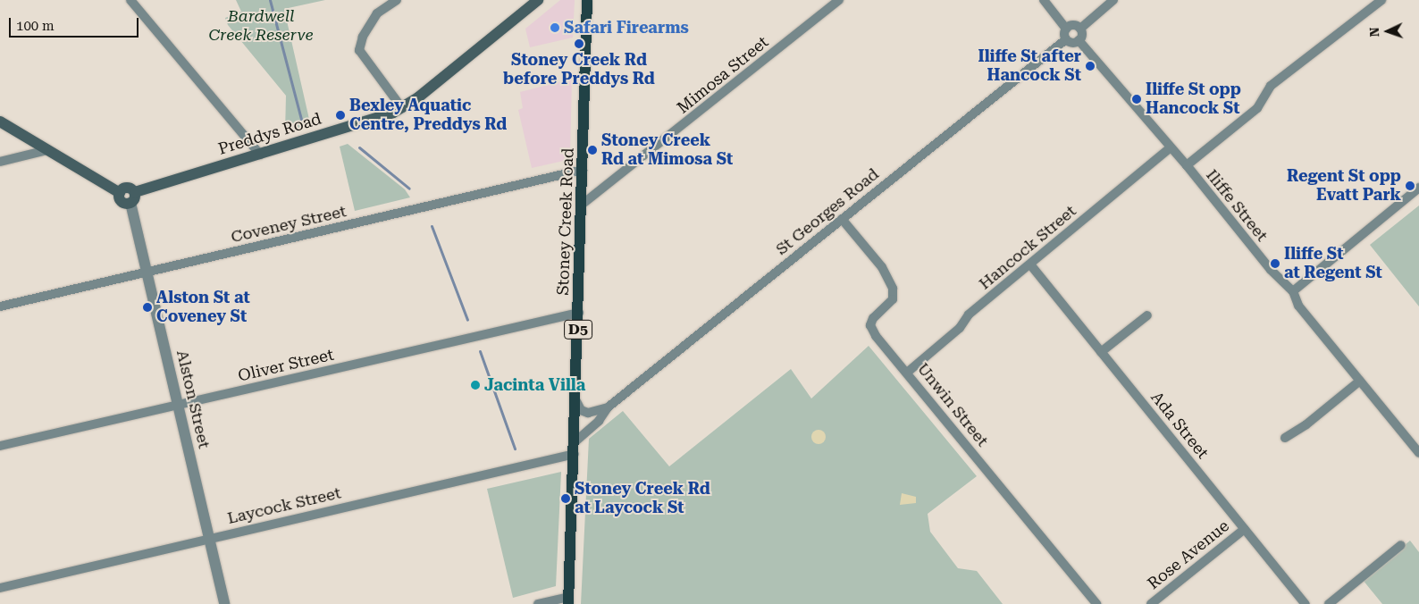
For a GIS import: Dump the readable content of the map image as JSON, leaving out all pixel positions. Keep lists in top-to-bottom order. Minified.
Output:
{"streets":{"main road":["Preddys Road","Stoney Creek Road","D5"],"street":["Mimosa Street","Iliffe Street","St Georges Road","Coveney Street","Hancock Street","Oliver Street","Alston Street","Unwin Street","Ada Street","Laycock Street","Rose Avenue"]},"crossings":[["Mimosa Street","Stoney Creek Road"],["Preddys Road","Alston Street"],["Iliffe Street","St Georges Road"],["Iliffe Street","Hancock Street"],["St Georges Road","Stoney Creek Road"],["St Georges Road","Unwin Street"],["Stoney Creek Road","Coveney Street"],["Stoney Creek Road","Oliver Street"],["Stoney Creek Road","Laycock Street"],["Coveney Street","Alston Street"],["Hancock Street","Unwin Street"],["Hancock Street","Ada Street"],["Oliver Street","Alston Street"],["Alston Street","Laycock Street"],["Ada Street","Rose Avenue"]],"parks":["Bardwell Creek Reserve"],"places":["Safari Firearms","Stoney Creek Rd before Preddys Rd","Iliffe St after Hancock St","Iliffe St opp Hancock St","Bexley Aquatic Centre, Preddys Rd","Stoney Creek Rd at Mimosa St","Regent St opp Evatt Park","Iliffe St at Regent St","Alston St at Coveney St","Jacinta Villa","Stoney Creek Rd at Laycock St"],"scale_bar":"100 m","north":"left"}
